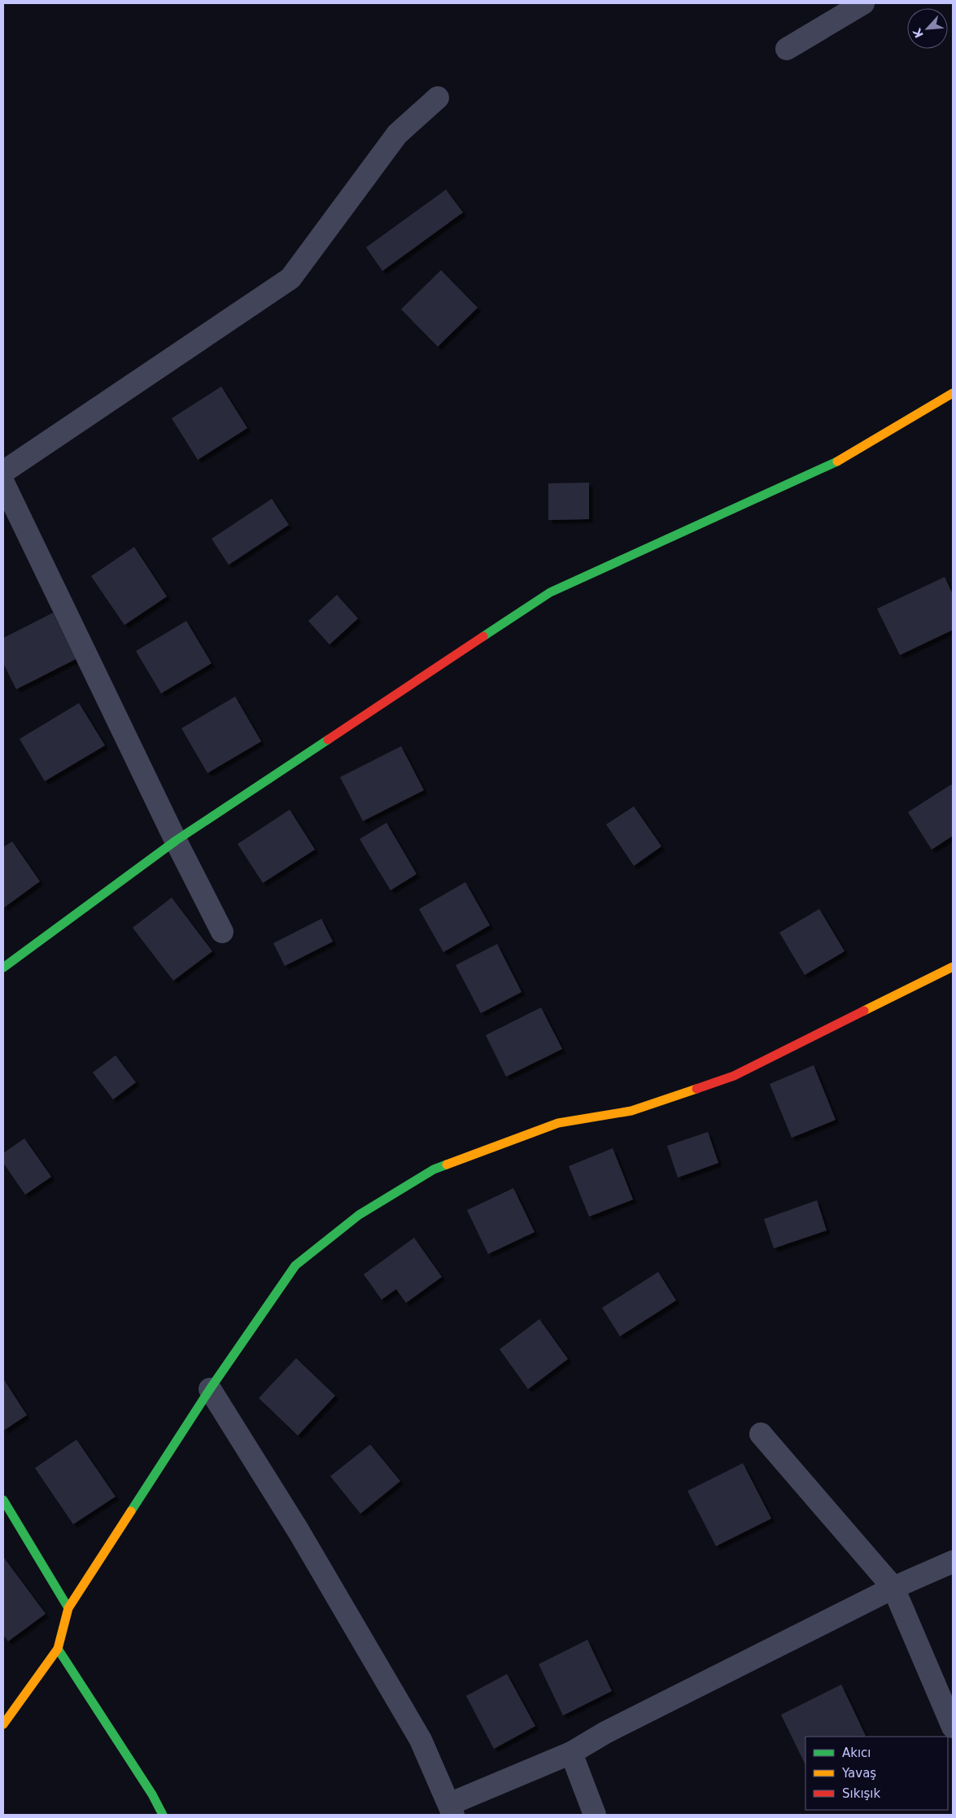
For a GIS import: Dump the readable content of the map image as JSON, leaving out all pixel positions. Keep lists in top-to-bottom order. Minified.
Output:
{"legend":["Akıcı","Yavaş","Sıkışık"],"north":"bottom left"}
